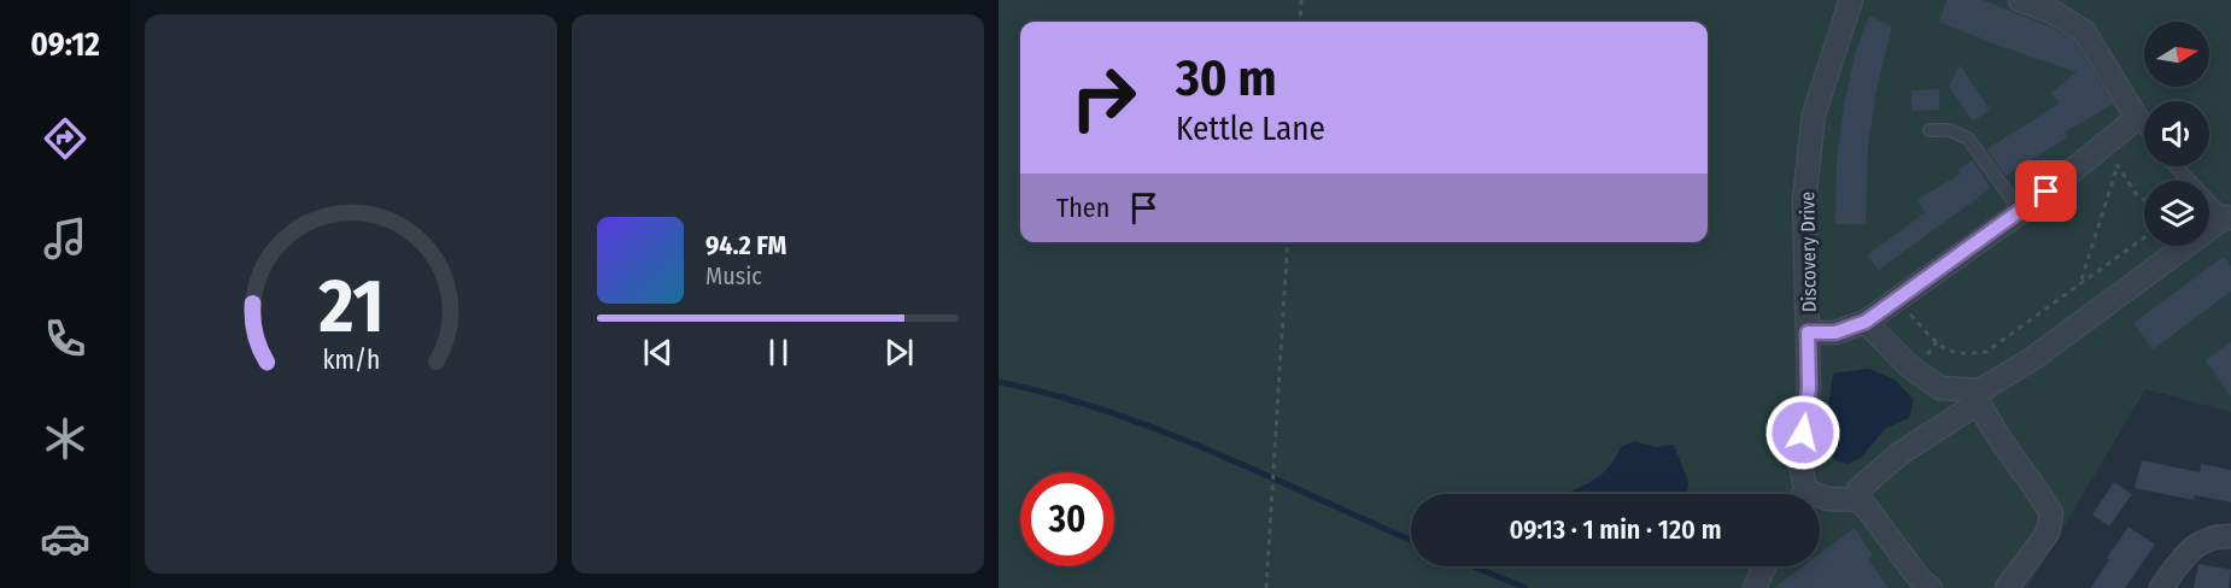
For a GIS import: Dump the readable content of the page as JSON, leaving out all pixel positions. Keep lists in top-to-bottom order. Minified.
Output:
{"streets":{"street":["Discovery Drive"]},"north":"right","page":{"tabs":"09:12","turn":["30 m","Kettle Lane"],"then":"Then","song":["94.2 FM","Music"],"limit":"30","trip":"09:13 · 1 min · 120 m","gauge":["21","km/h"]}}
